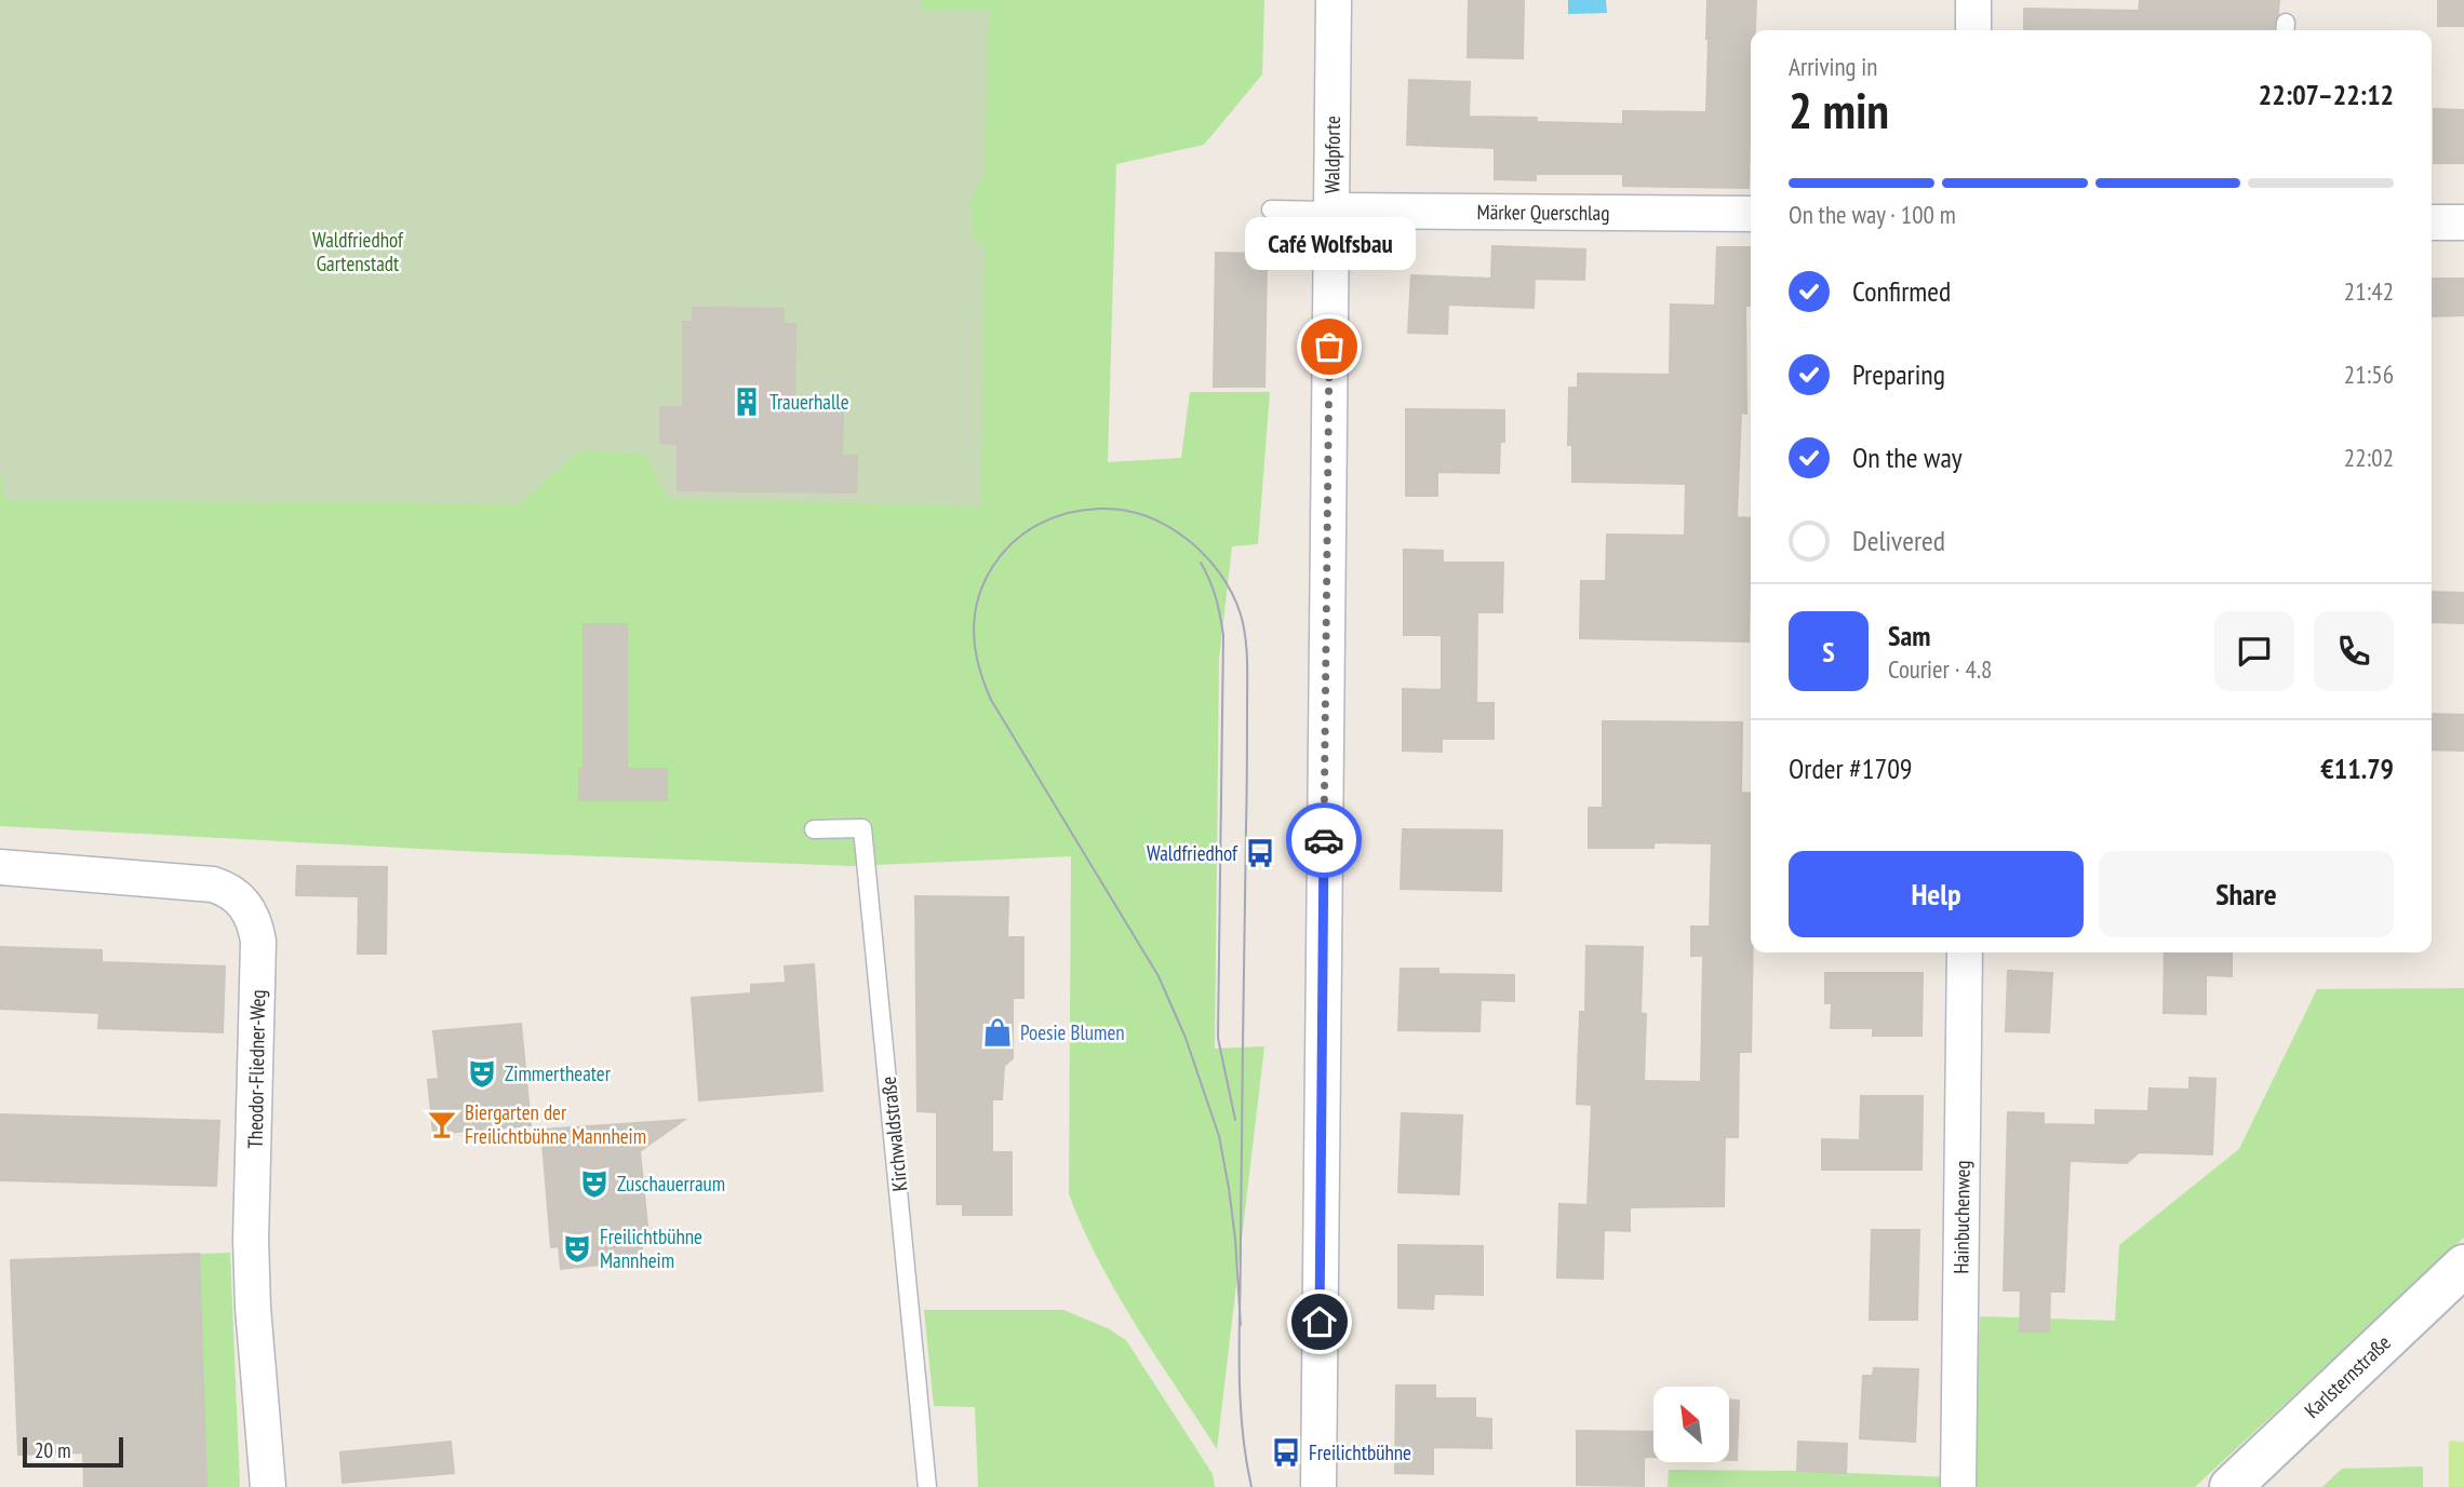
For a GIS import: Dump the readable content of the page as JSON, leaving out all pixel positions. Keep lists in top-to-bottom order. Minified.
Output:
{"streets":{"street":["Waldpforte","Märker Querschlag","Theodor-Fliedner-Weg","Hainbuchenweg","Karlsternstraße"],"lane":["Kirchwaldstraße"]},"crossings":[["Waldpforte","Märker Querschlag"]],"parks":["Waldfriedhof Gartenstadt"],"places":{"other":["Café Wolfsbau"],"building":["Trauerhalle"],"bus stop":["Waldfriedhof","Freilichtbühne"],"shop":["Poesie Blumen"],"theatre":["Zimmertheater","Zuschauerraum","Freilichtbühne Mannheim"],"bar":["Biergarten der Freilichtbühne Mannheim"]},"scale_bar":"20 m","north":"top left","page":{"heading":["2 min","Arriving in","22:07–22:12"],"panel":["Sam","Courier · 4.8","Order #1709","€11.79"],"bar":"On the way · 100 m","bubble":"Café Wolfsbau","list":[["Confirmed","21:42"],["Preparing","21:56"],["On the way","22:02"],"Delivered"],"round":"S","buttons":["Help","Share"],"scale":"20 m"}}
